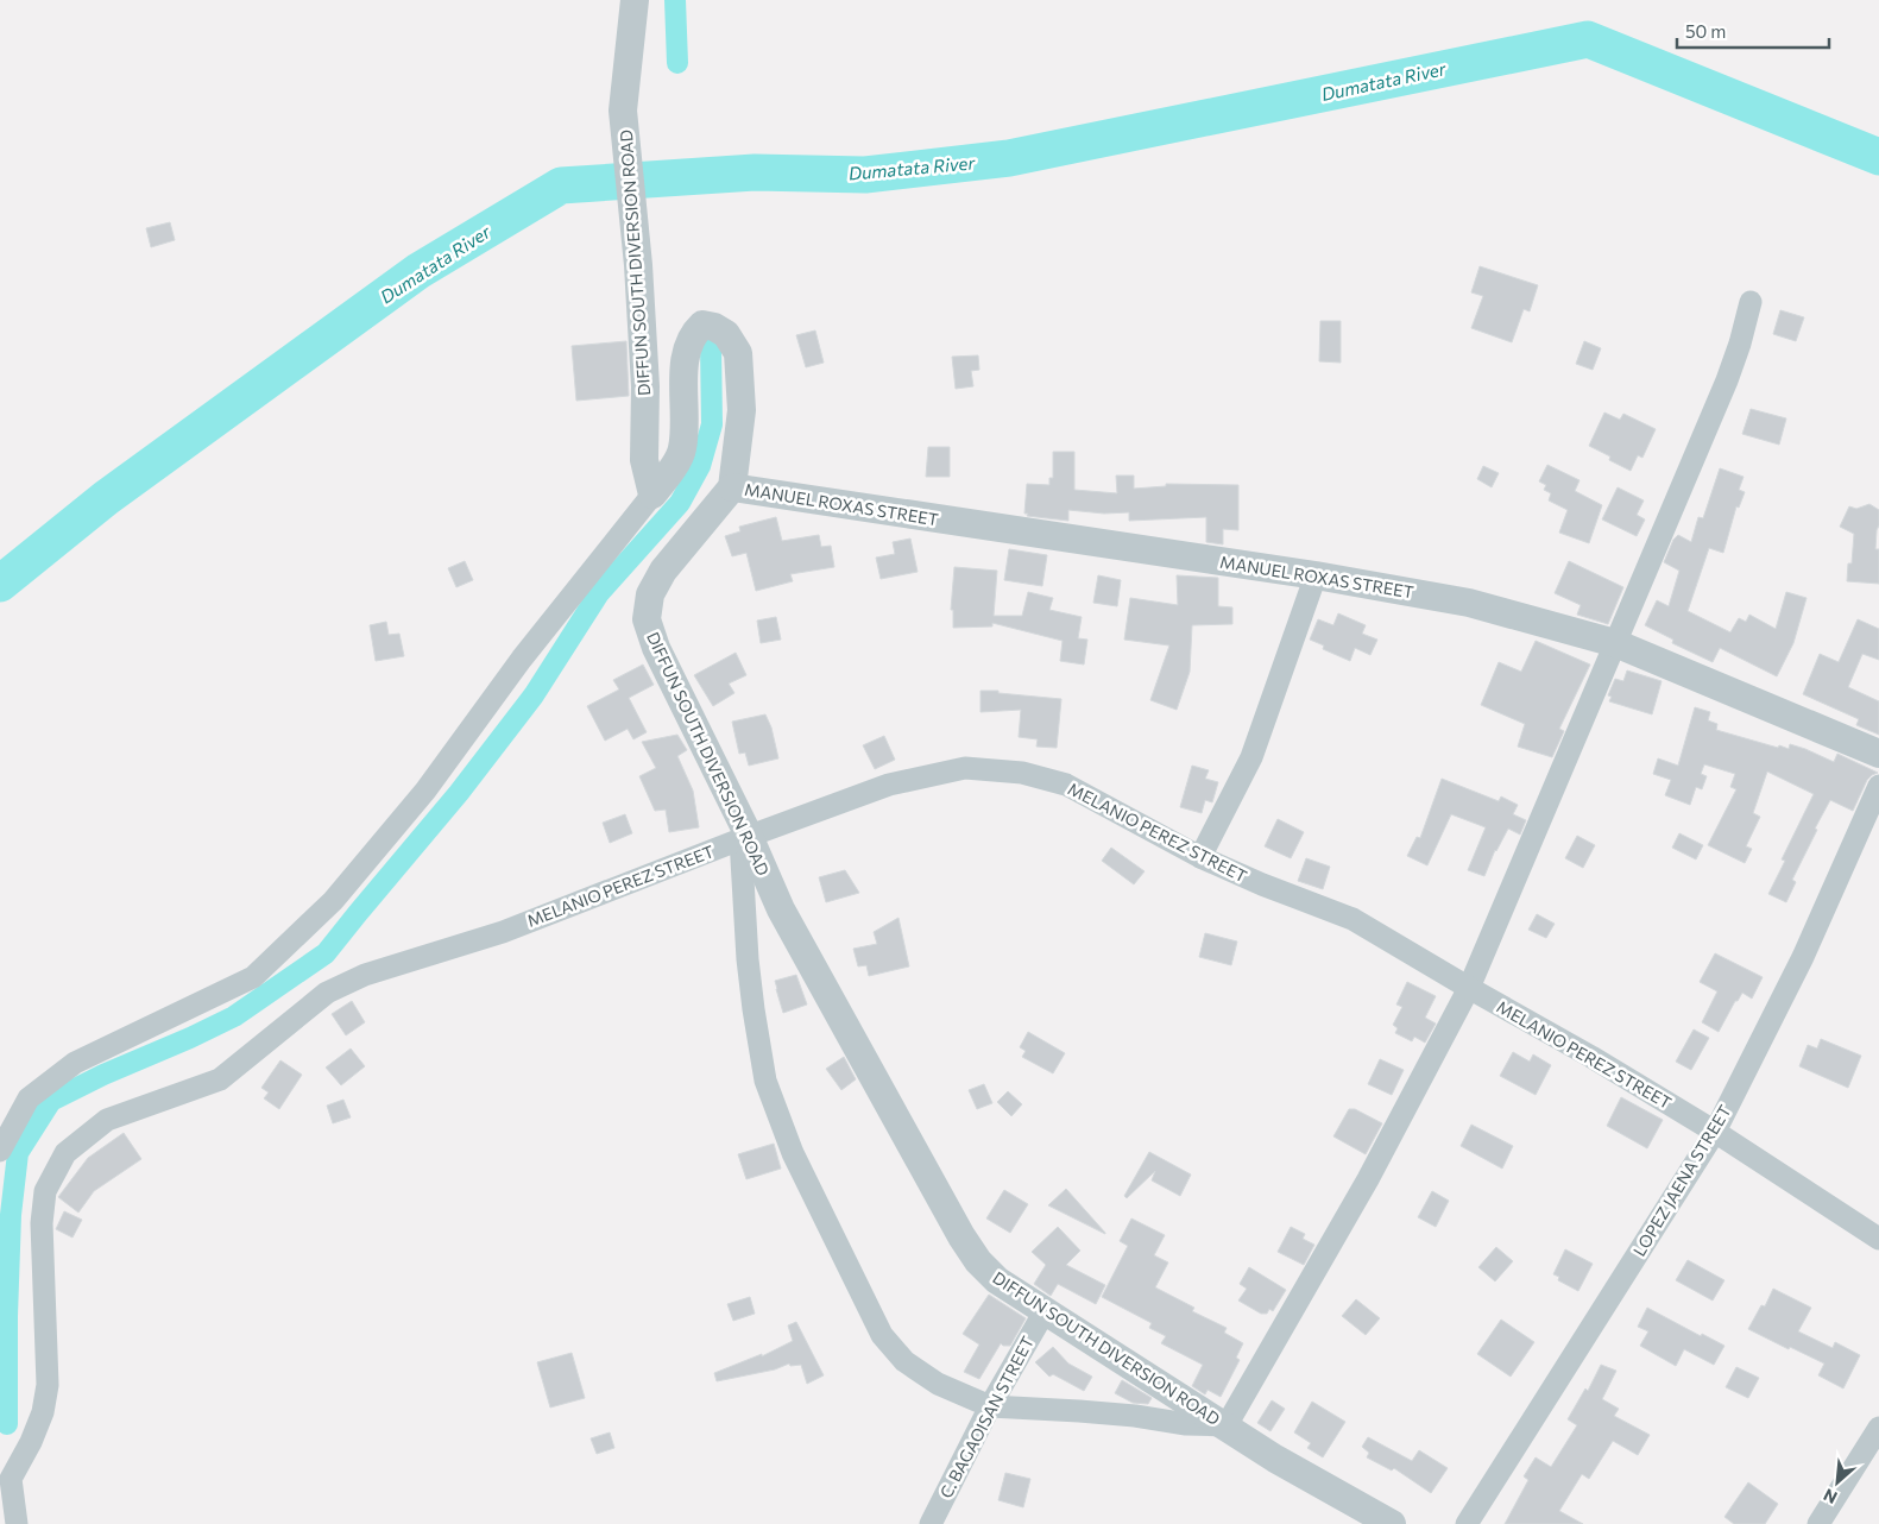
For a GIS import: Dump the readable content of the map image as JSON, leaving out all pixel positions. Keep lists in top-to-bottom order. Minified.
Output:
{"streets":{"street":["DIFFUN SOUTH DIVERSION ROAD","MANUEL ROXAS STREET","MELANIO PEREZ STREET","LOPEZ JAENA STREET","C. BAGAOISAN STREET"]},"crossings":[["DIFFUN SOUTH DIVERSION ROAD","MANUEL ROXAS STREET"],["DIFFUN SOUTH DIVERSION ROAD","MELANIO PEREZ STREET"],["DIFFUN SOUTH DIVERSION ROAD","C. BAGAOISAN STREET"],["MELANIO PEREZ STREET","LOPEZ JAENA STREET"]],"water":["Dumatata River"],"scale_bar":"50 m","north":"bottom left"}
